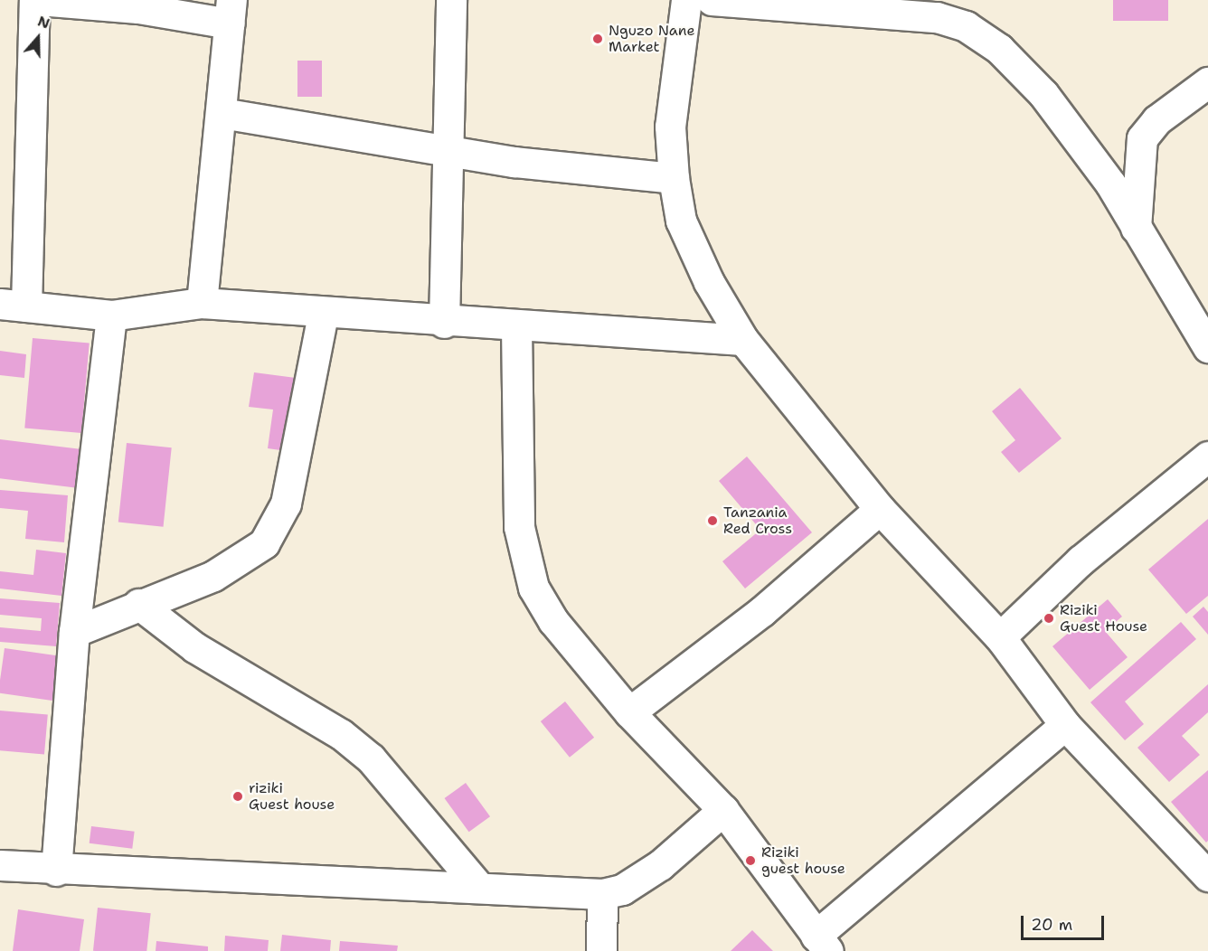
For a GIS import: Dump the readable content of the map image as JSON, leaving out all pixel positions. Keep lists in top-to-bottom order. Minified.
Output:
{"places":["Nguzo Nane Market","Tanzania Red Cross","Riziki Guest House","riziki Guest house","Riziki guest house"],"scale_bar":"20 m","north":"top"}
